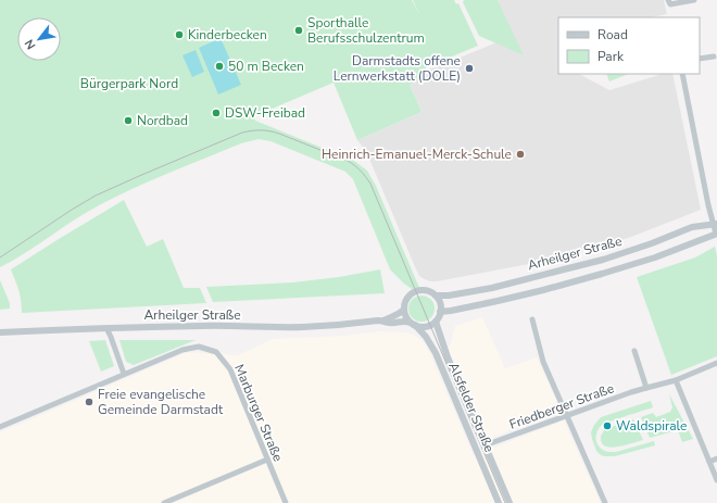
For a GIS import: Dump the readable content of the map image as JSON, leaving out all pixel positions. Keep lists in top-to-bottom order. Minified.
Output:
{"streets":{"street":["Arheilger Straße","Friedberger Straße","Alsfelder Straße","Marburger Straße"]},"crossings":[["Arheilger Straße","Alsfelder Straße"],["Friedberger Straße","Alsfelder Straße"]],"parks":["Bürgerpark Nord"],"places":["Sporthalle Berufsschulzentrum","Kinderbecken","50 m Becken","Darmstadts offene Lernwerkstatt (DOLE)","DSW-Freibad","Nordbad","Heinrich-Emanuel-Merck-Schule","Freie evangelische Gemeinde Darmstadt","Waldspirale"],"legend":["Road","Park"],"north":"bottom left"}
